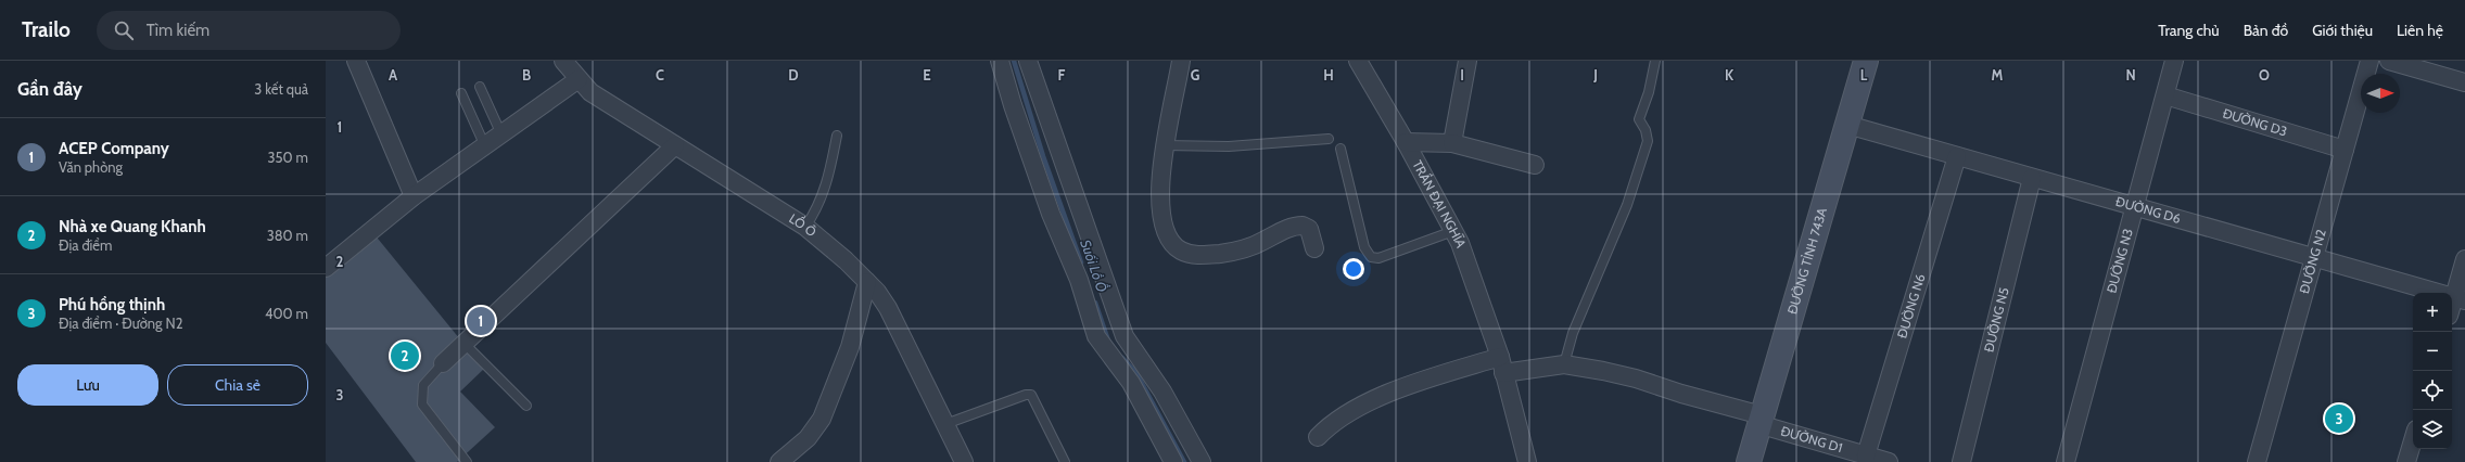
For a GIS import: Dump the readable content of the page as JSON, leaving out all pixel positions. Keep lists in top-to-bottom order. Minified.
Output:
{"streets":{"main road":["ĐƯỜNG TỈNH 743A"],"street":["ĐƯỜNG D3","TRẦN ĐẠI NGHĨA","ĐƯỜNG D6","LỒ Ô","ĐƯỜNG N3","ĐƯỜNG N2","ĐƯỜNG N6","ĐƯỜNG N5","ĐƯỜNG D1"]},"crossings":[["ĐƯỜNG D3","ĐƯỜNG N3"],["ĐƯỜNG D3","ĐƯỜNG N2"],["ĐƯỜNG D6","ĐƯỜNG TỈNH 743A"],["ĐƯỜNG D6","ĐƯỜNG N3"],["ĐƯỜNG D6","ĐƯỜNG N2"],["ĐƯỜNG D6","ĐƯỜNG N6"],["ĐƯỜNG D6","ĐƯỜNG N5"],["ĐƯỜNG TỈNH 743A","ĐƯỜNG D1"],["ĐƯỜNG N6","ĐƯỜNG D1"]],"water":["Suối Lồ Ồ"],"north":"right","page":{"header":"Trailo","search":"Tìm kiếm","nav":["Trang chủ","Bản đồ","Giới thiệu","Liên hệ"],"heading":["Gần đây","3 kết quả"],"list":[{"mark":"1","name":"ACEP Company","note":"Văn phòng","value":"350 m"},{"mark":"2","name":"Nhà xe Quang Khanh","note":"Địa điểm","value":"380 m"},{"mark":"3","name":"Phú hồng thịnh","note":"Địa điểm · Đường N2","value":"400 m"}],"map_buttons":["+","−"],"pins":["1","2","3"],"buttons":["Lưu","Chia sẻ"]},"grid":{"columns":["A","B","C","D","E","F","G","H","I","J","K","L","M","N","O"],"rows":["1","2","3"]}}
